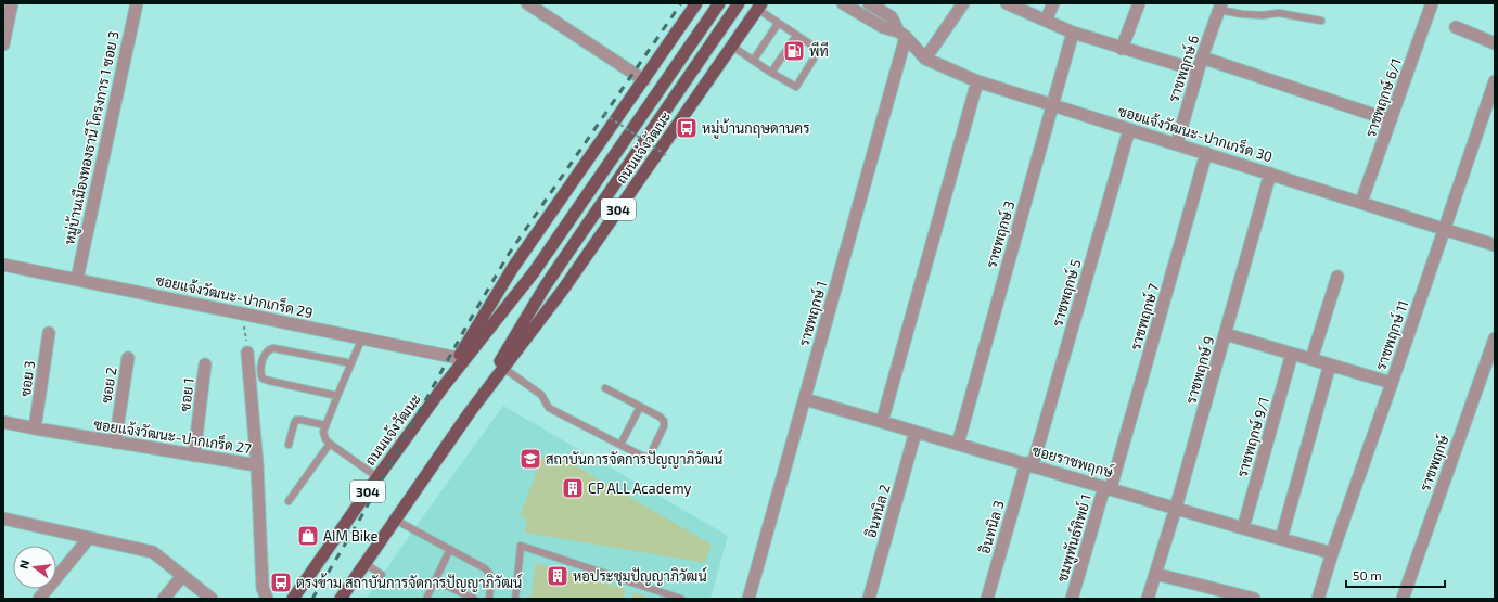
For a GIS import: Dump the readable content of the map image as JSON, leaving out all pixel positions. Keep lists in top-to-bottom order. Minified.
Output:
{"streets":{"main road":["ถนนแจ้งวัฒนะ","304"],"street":["ราชพฤกษ์ 6","ราชพฤกษ์ 6/1","ซอยแจ้งวัฒนะ-ปากเกร็ด 30","หมู่บ้านเมืองทองธานี โครงการ 1 ซอย 3","ราชพฤกษ์ 3","ราชพฤกษ์ 5","ซอยแจ้งวัฒนะ-ปากเกร็ด 29","ราชพฤกษ์ 1","ราชพฤกษ์ 7","ราชพฤกษ์ 11","ราชพฤกษ์ 9","ซอย 3","ซอย 2","ซอย 1","ซอยแจ้งวัฒนะ-ปากเกร็ด 27","ราชพฤกษ์ 9/1","ซอยราชพฤกษ์","ราชพฤกษ์","อินทนิล 2","อินทนิล 3","ชมพูพันธ์ทิพย์ 1"]},"crossings":[["ราชพฤกษ์ 6","ซอยแจ้งวัฒนะ-ปากเกร็ด 30"],["ราชพฤกษ์ 6/1","ซอยแจ้งวัฒนะ-ปากเกร็ด 30"],["ซอยแจ้งวัฒนะ-ปากเกร็ด 30","ราชพฤกษ์ 3"],["ซอยแจ้งวัฒนะ-ปากเกร็ด 30","ราชพฤกษ์ 5"],["ซอยแจ้งวัฒนะ-ปากเกร็ด 30","ราชพฤกษ์ 1"],["ซอยแจ้งวัฒนะ-ปากเกร็ด 30","ราชพฤกษ์ 7"],["ซอยแจ้งวัฒนะ-ปากเกร็ด 30","ราชพฤกษ์ 11"],["ซอยแจ้งวัฒนะ-ปากเกร็ด 30","ราชพฤกษ์ 9"],["หมู่บ้านเมืองทองธานี โครงการ 1 ซอย 3","ซอยแจ้งวัฒนะ-ปากเกร็ด 29"],["ถนนแจ้งวัฒนะ","ซอยแจ้งวัฒนะ-ปากเกร็ด 29"],["ราชพฤกษ์ 3","ซอยราชพฤกษ์"],["ราชพฤกษ์ 5","ซอยราชพฤกษ์"],["ราชพฤกษ์ 5","อินทนิล 3"],["ราชพฤกษ์ 1","ซอยราชพฤกษ์"],["ราชพฤกษ์ 7","ซอยราชพฤกษ์"],["ราชพฤกษ์ 7","ชมพูพันธ์ทิพย์ 1"],["ราชพฤกษ์ 11","ซอยราชพฤกษ์"],["ราชพฤกษ์ 9","ซอยราชพฤกษ์"],["ซอย 3","ซอยแจ้งวัฒนะ-ปากเกร็ด 27"],["ซอย 2","ซอยแจ้งวัฒนะ-ปากเกร็ด 27"],["ซอย 1","ซอยแจ้งวัฒนะ-ปากเกร็ด 27"],["ราชพฤกษ์ 9/1","ซอยราชพฤกษ์"],["ซอยราชพฤกษ์","อินทนิล 2"],["ซอยราชพฤกษ์","อินทนิล 3"],["ซอยราชพฤกษ์","ชมพูพันธ์ทิพย์ 1"]],"places":{"fuel station":["พีที"],"bus stop":["หมู่บ้านกฤษดานคร","ตรงข้าม สถาบันการจัดการปัญญาภิวัฒน์"],"school or university":["สถาบันการจัดการปัญญาภิวัฒน์"],"building":["CP ALL Academy","หอประชุมปัญญาภิวัฒน์"],"shop":["AIM Bike"]},"scale_bar":"50 m","north":"left"}
